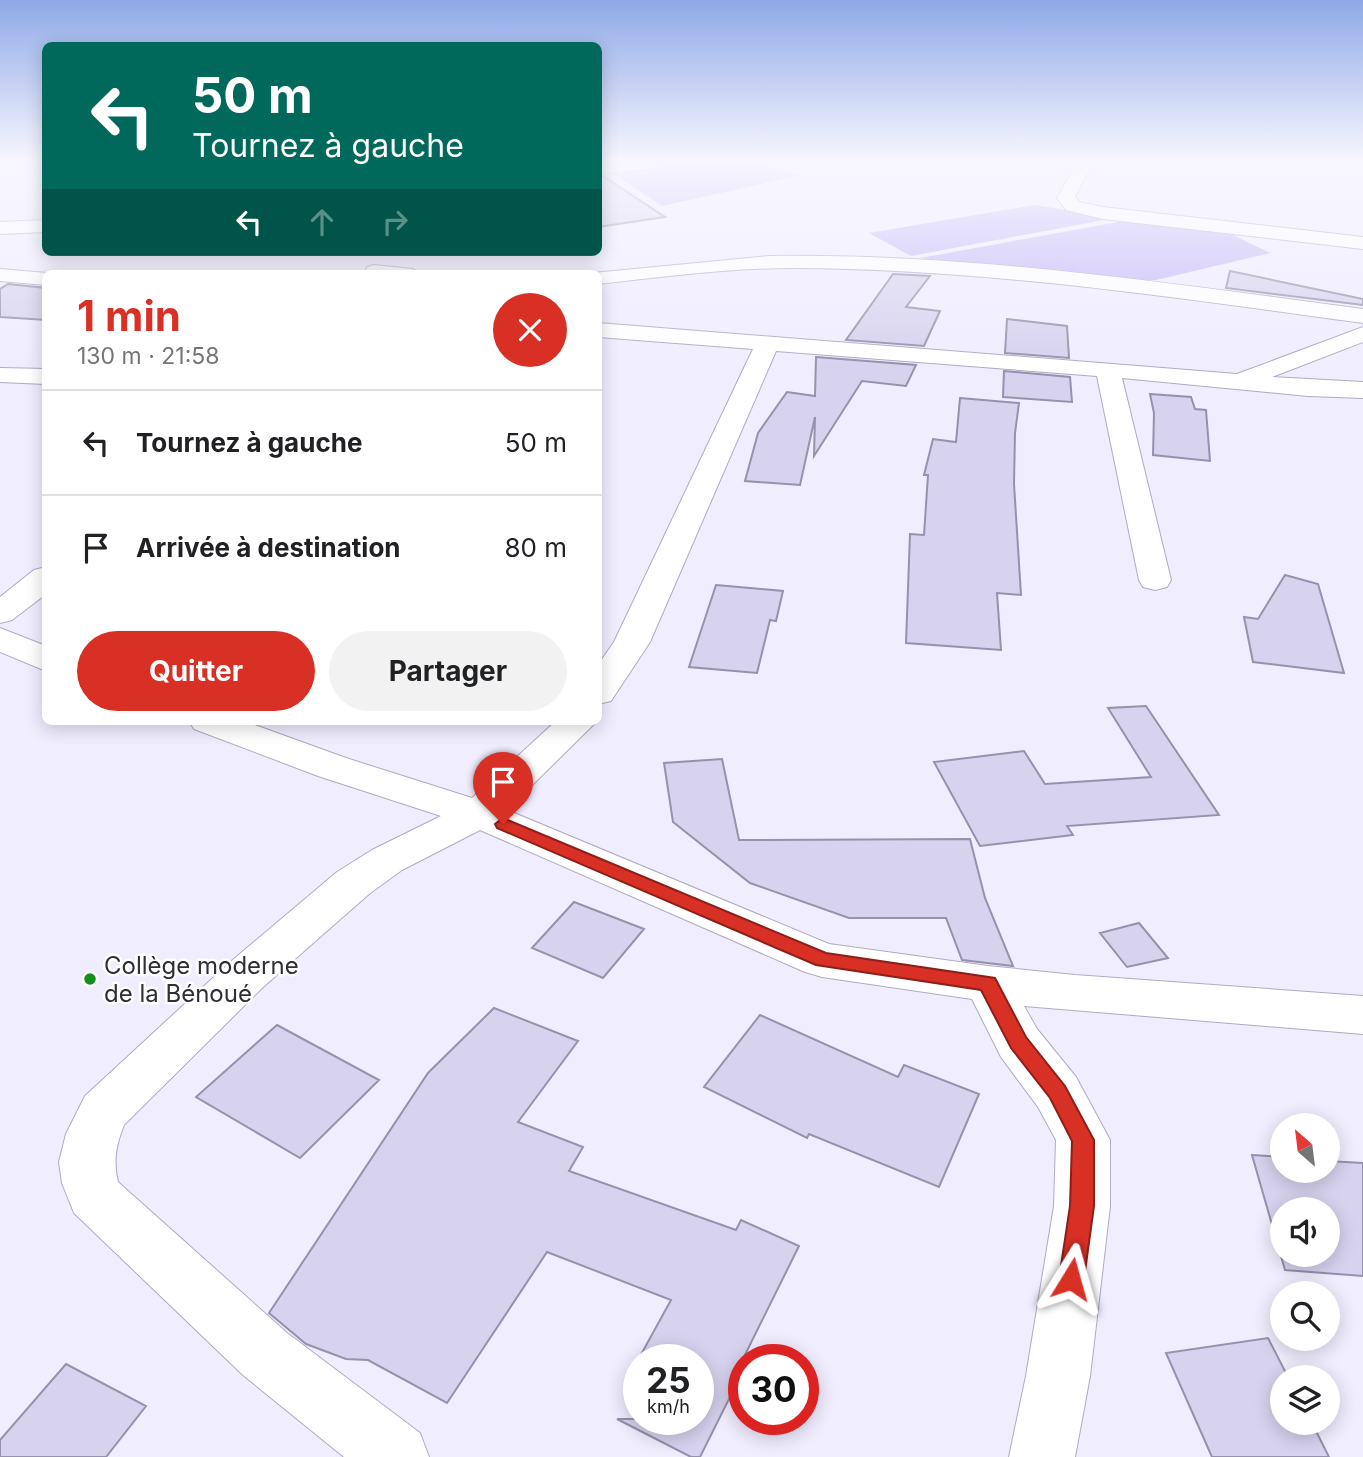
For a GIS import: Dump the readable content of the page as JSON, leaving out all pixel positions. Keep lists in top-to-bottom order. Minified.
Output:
{"places":["Collège moderne de la Bénoué"],"north":"top left","page":{"turn":["50 m","Tournez à gauche"],"heading":["1 min","130 m · 21:58"],"list":[{"name":"Tournez à gauche","value":"50 m"},{"name":"Arrivée à destination","value":"80 m"}],"buttons":["Quitter","Partager"],"speed":"25 km/h","limit":"30"}}
